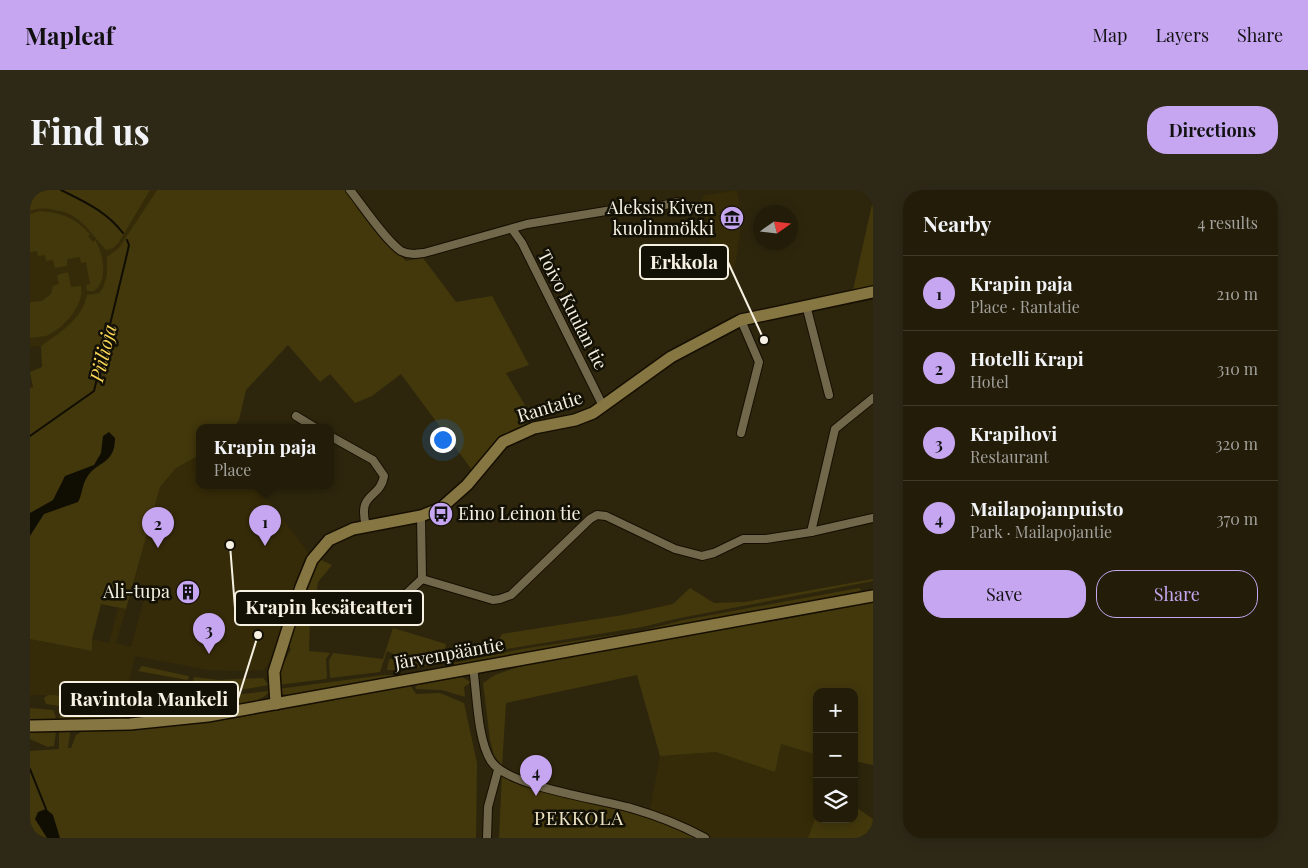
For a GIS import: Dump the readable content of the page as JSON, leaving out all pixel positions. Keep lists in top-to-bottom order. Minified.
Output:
{"streets":{"main road":["Rantatie","Järvenpääntie"],"street":["Toivo Kuulan tie"]},"crossings":[["Toivo Kuulan tie","Rantatie"],["Rantatie","Järvenpääntie"]],"districts":["PEKKOLA"],"water":["Piilioja"],"places":{"museum":["Aleksis Kiven kuolinmökki"],"other":["Erkkola","Krapin kesäteatteri","Ravintola Mankeli"],"bus stop":["Eino Leinon tie"],"building":["Ali-tupa"]},"north":"right","page":{"header":"Mapleaf","nav":["Map","Layers","Share"],"buttons":["Directions",["Save","Share"]],"title":"Find us","heading":["Nearby","4 results"],"list":[{"mark":"1","name":"Krapin paja","note":"Place · Rantatie","value":"210 m"},{"mark":"2","name":"Hotelli Krapi","note":"Hotel","value":"310 m"},{"mark":"3","name":"Krapihovi","note":"Restaurant","value":"320 m"},{"mark":"4","name":"Mailapojanpuisto","note":"Park · Mailapojantie","value":"370 m"}],"popup":["Krapin paja","Place"],"pins":["1","2","3","4"],"map_buttons":["+","−"]}}
